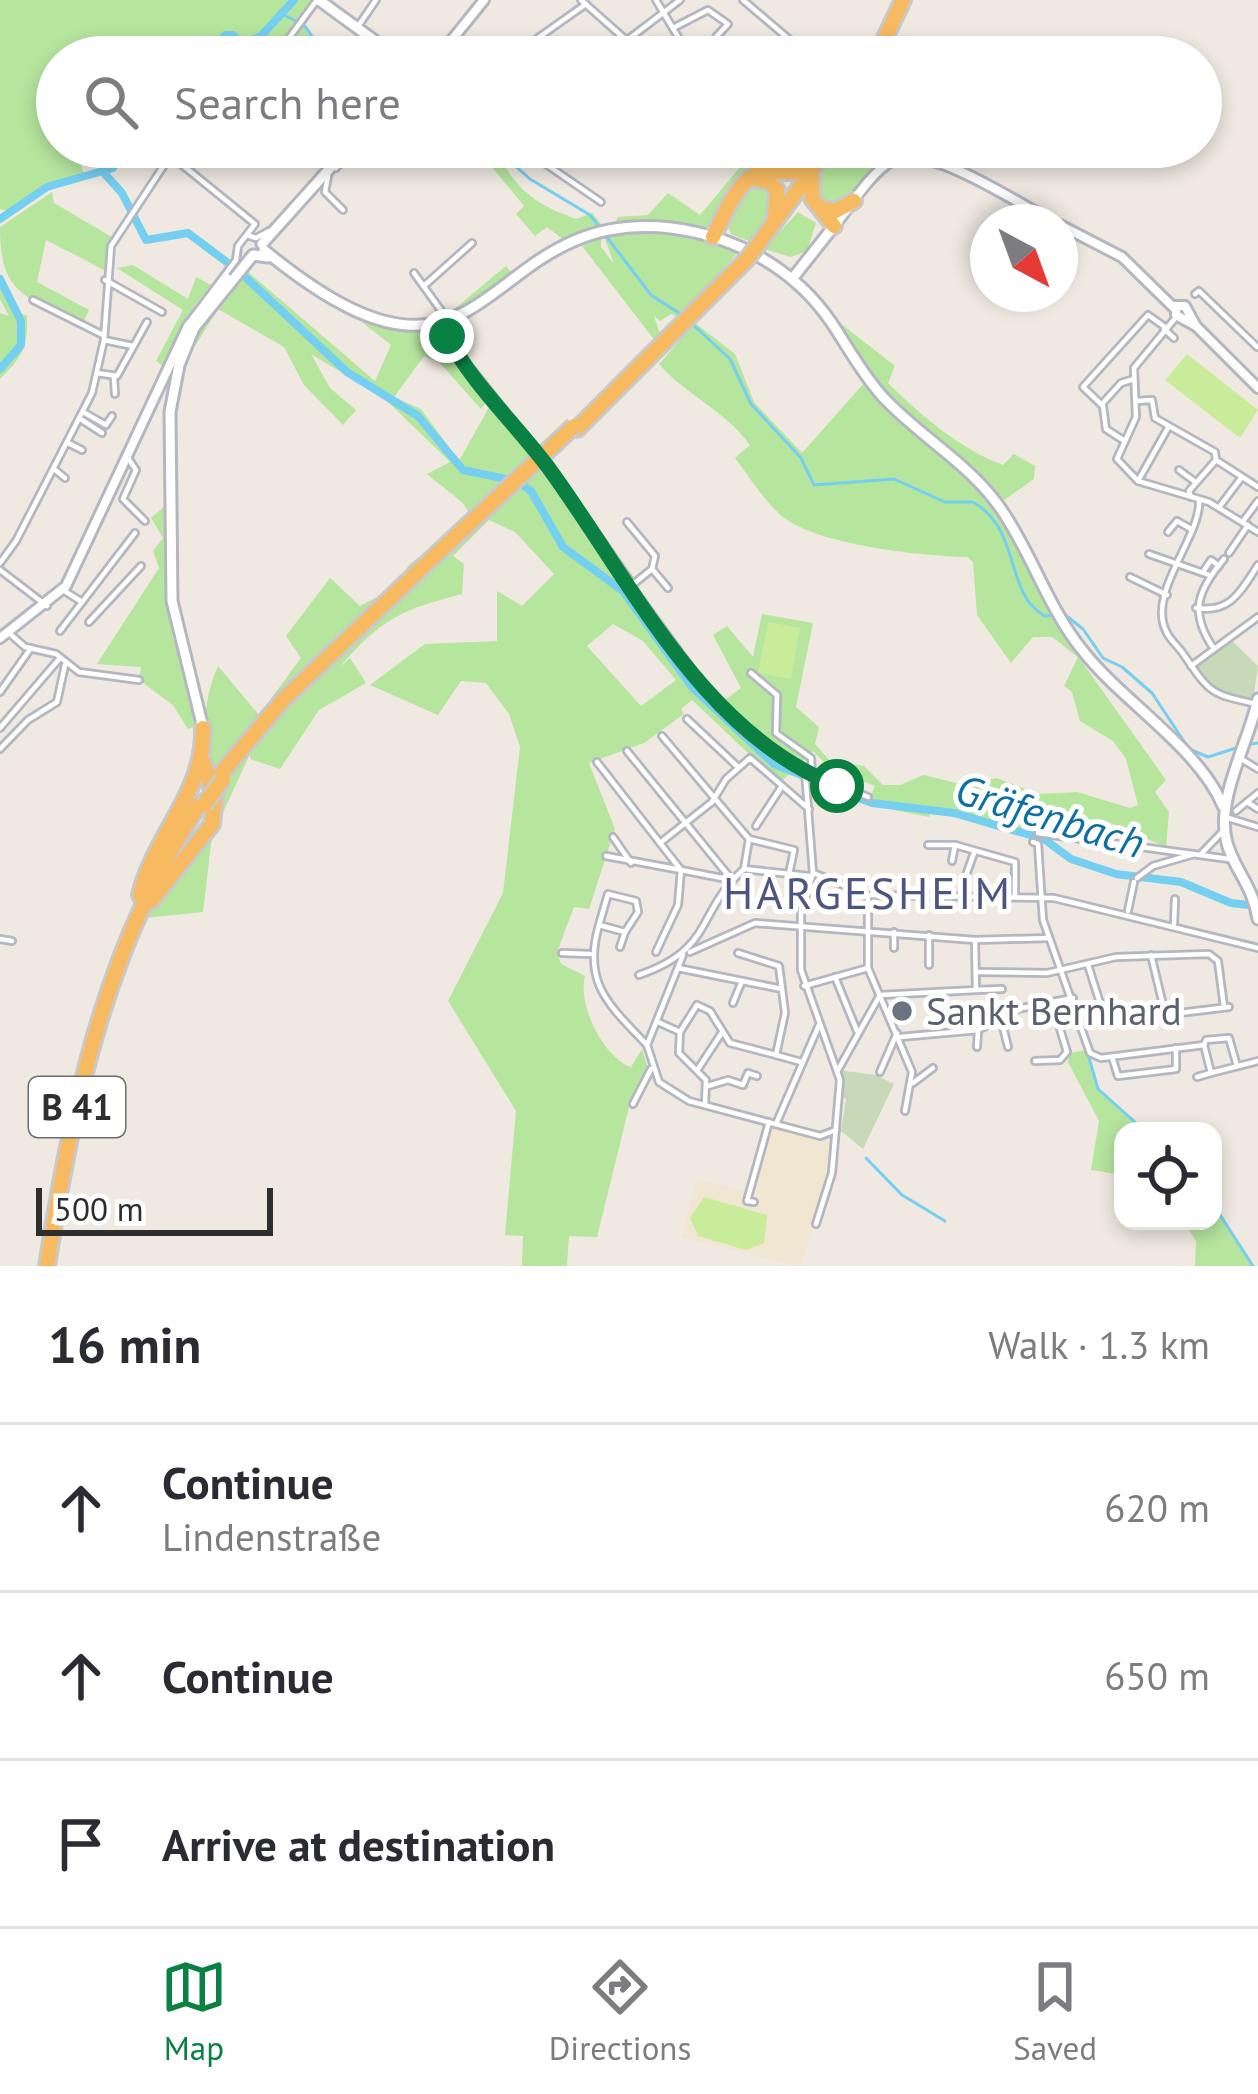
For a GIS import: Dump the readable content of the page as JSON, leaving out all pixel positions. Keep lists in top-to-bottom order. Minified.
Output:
{"streets":{"highway":["B 41"]},"districts":["HARGESHEIM"],"water":["Gräfenbach"],"places":["Sankt Bernhard"],"scale_bar":"500 m","north":"bottom right","page":{"search":"Search here","scale":"500 m","heading":["16 min","Walk · 1.3 km"],"list":[["Continue","Lindenstraße","620 m"],["Continue","650 m"],"Arrive at destination"],"nav":["Map","Directions","Saved"]}}
